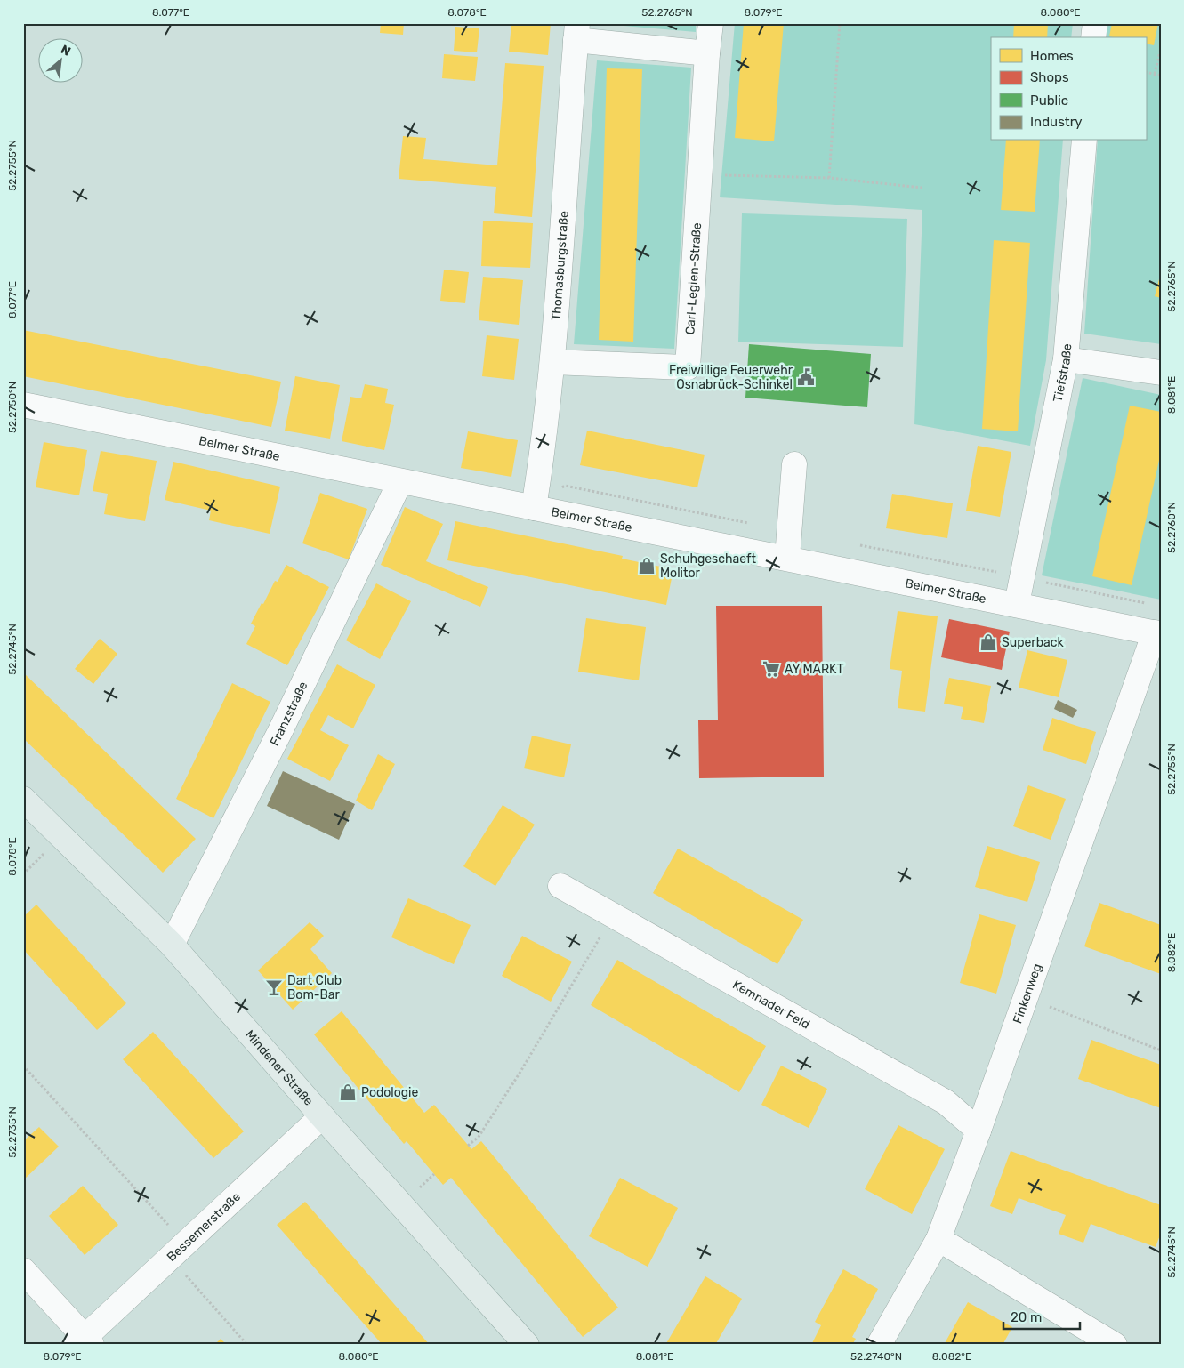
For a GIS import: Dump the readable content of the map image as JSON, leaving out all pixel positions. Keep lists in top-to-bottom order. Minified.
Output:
{"streets":{"main road":["Mindener Straße"],"street":["Thomasburgstraße","Carl-Legien-Straße","Tiefstraße","Belmer Straße","Franzstraße","Finkenweg","Kemnader Feld","Bessemerstraße"]},"crossings":[["Thomasburgstraße","Carl-Legien-Straße"],["Thomasburgstraße","Belmer Straße"],["Tiefstraße","Belmer Straße"],["Belmer Straße","Franzstraße"],["Belmer Straße","Finkenweg"],["Franzstraße","Mindener Straße"],["Finkenweg","Kemnader Feld"],["Mindener Straße","Bessemerstraße"]],"places":{"public building":["Freiwillige Feuerwehr Osnabrück-Schinkel"],"shop":["Schuhgeschaeft Molitor","Superback","Podologie"],"supermarket":["AY MARKT"],"bar":["Dart Club Bom-Bar"]},"legend":["Homes","Shops","Public","Industry"],"scale_bar":"20 m","north":"top right","coordinates":["8.077°E","8.078°E","52.2765°N","8.079°E","8.080°E","52.2755°N","8.081°E","52.2750°N","52.2760°N","52.2745°N","8.082°E","52.2735°N","52.2740°N"]}
